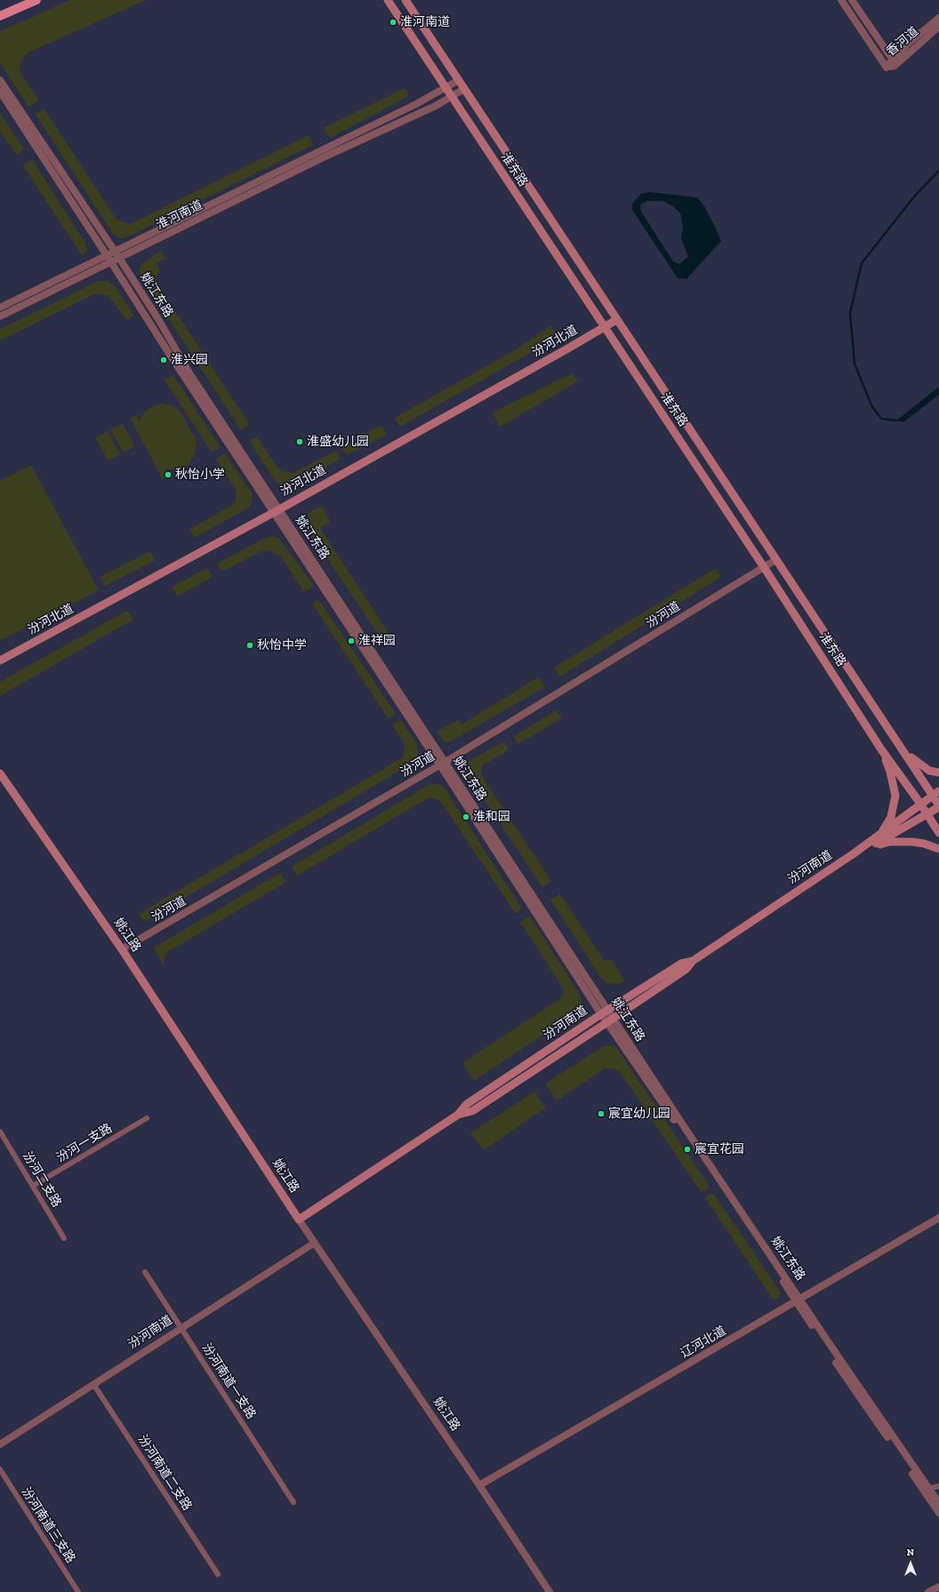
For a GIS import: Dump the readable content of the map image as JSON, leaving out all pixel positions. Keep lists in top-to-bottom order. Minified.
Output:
{"streets":{"main road":["淮东路","汾河北道","汾河南道","姚江路"],"street":["香河道","淮河南道","姚江东路","汾河道","汾河一支路","汾河二支路","辽河北道","汾河南道一支路","汾河南道二支路","汾河南道三支路"]},"crossings":[["淮东路","淮河南道"],["淮东路","汾河北道"],["淮东路","汾河道"],["淮东路","汾河南道"],["淮河南道","姚江东路"],["姚江东路","汾河北道"],["姚江东路","汾河道"],["姚江东路","汾河南道"],["姚江东路","辽河北道"],["汾河道","姚江路"],["汾河南道","姚江路"],["汾河南道","汾河南道一支路"],["汾河南道","汾河南道二支路"],["姚江路","辽河北道"],["汾河一支路","汾河二支路"]],"places":["淮河南道","淮兴园","淮盛幼儿园","秋怡小学","淮祥园","秋怡中学","淮和园","宸宜幼儿园","宸宜花园"],"north":"top"}
